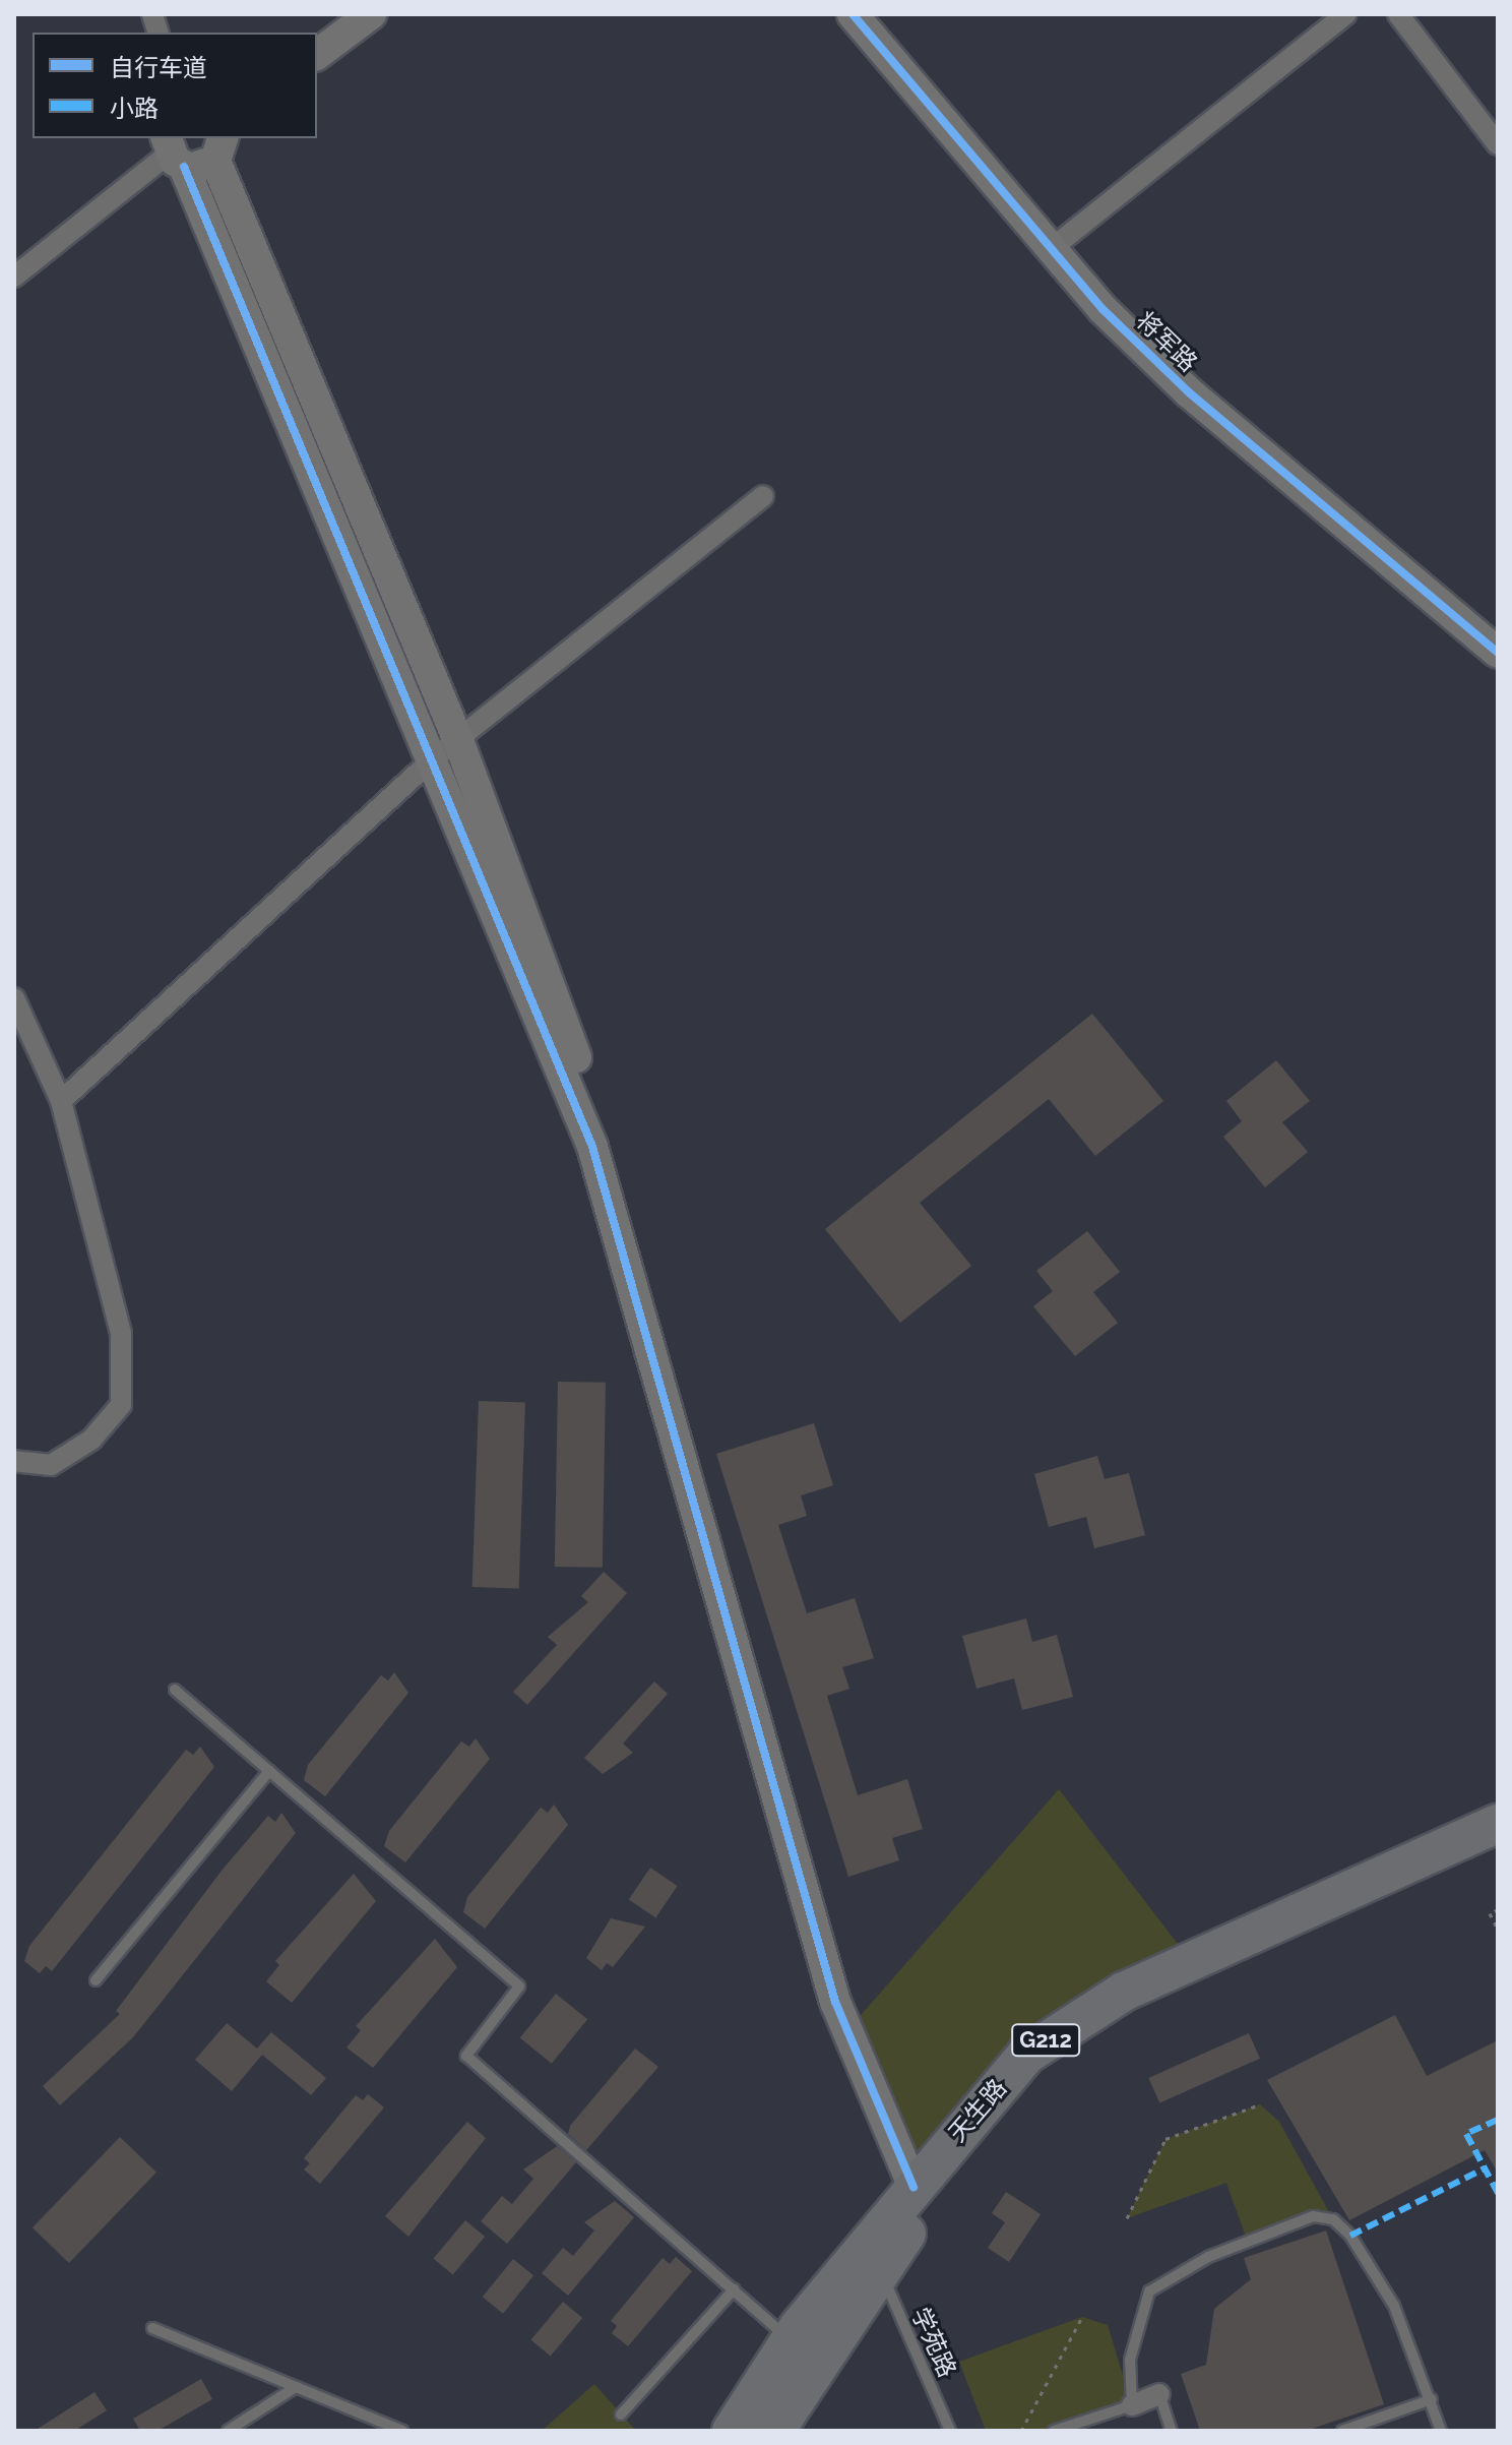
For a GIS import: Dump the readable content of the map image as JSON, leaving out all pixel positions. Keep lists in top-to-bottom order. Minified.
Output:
{"streets":{"highway":["G212","天生路"],"street":["将军路"],"lane":["学苑路"]},"crossings":[["天生路","学苑路"]],"legend":["自行车道","小路"]}
